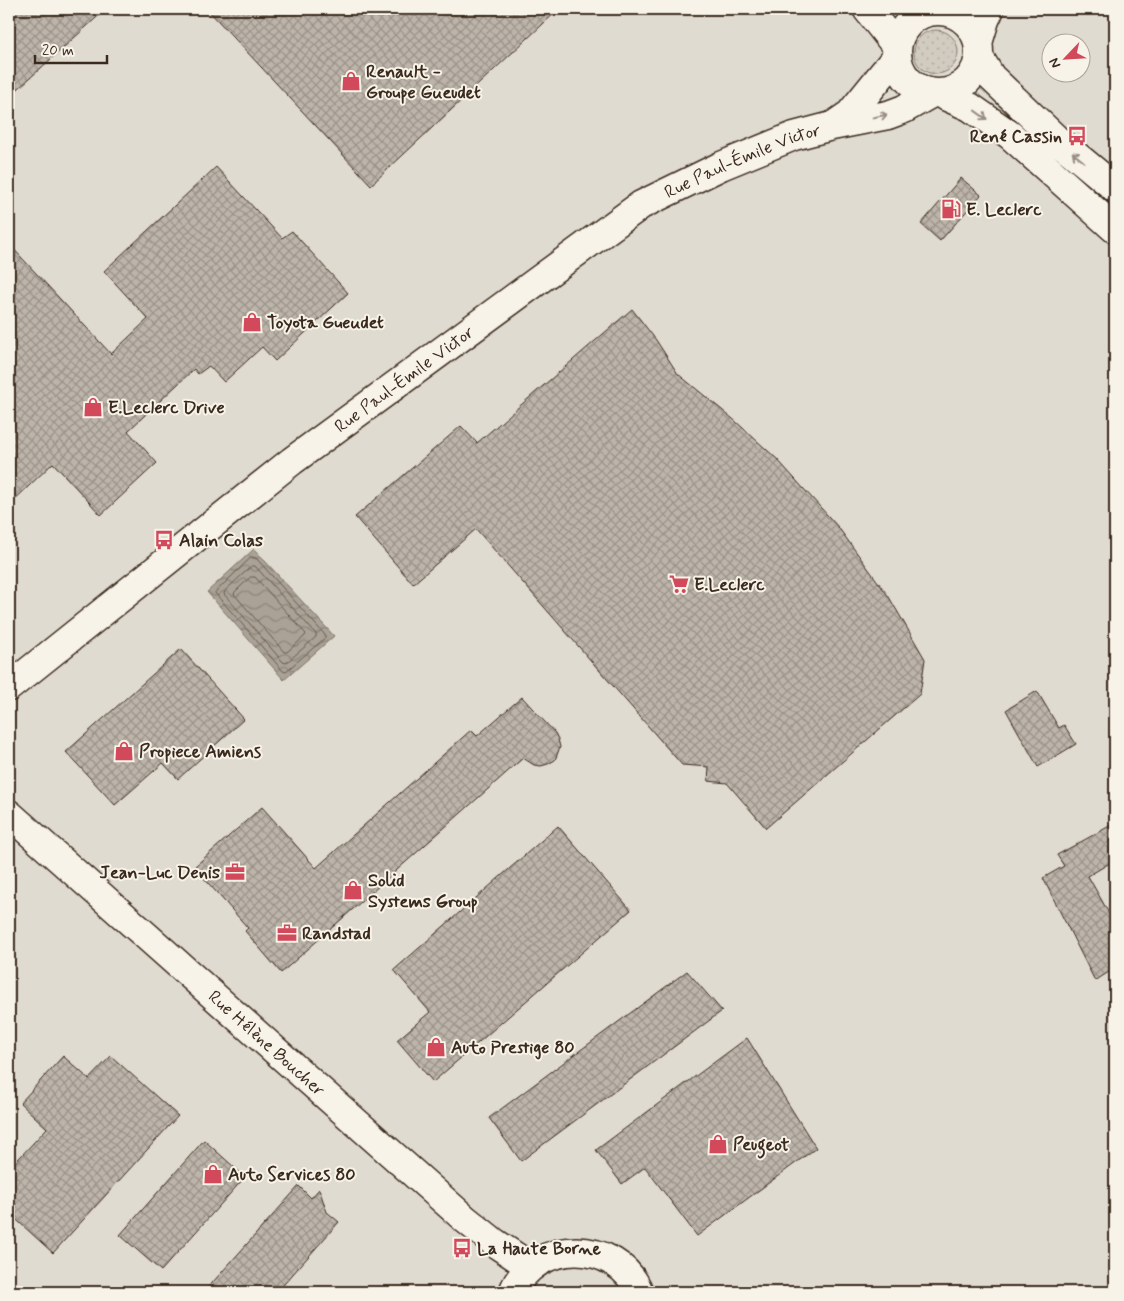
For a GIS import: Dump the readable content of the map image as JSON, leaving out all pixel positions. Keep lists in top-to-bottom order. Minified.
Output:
{"streets":{"street":["Rue Paul-Émile Victor","Rue Hélène Boucher"]},"places":{"shop":["Renault - Groupe Gueudet","Toyota Gueudet","E.Leclerc Drive","Propiece Amiens","Solid Systems Group","Auto Prestige 80","Peugeot","Auto Services 80"],"bus stop":["René Cassin","Alain Colas","La Haute Borne"],"fuel station":["E. Leclerc"],"supermarket":["E.Leclerc"],"office":["Jean-Luc Denis","Randstad"]},"scale_bar":"20 m","north":"bottom left"}
